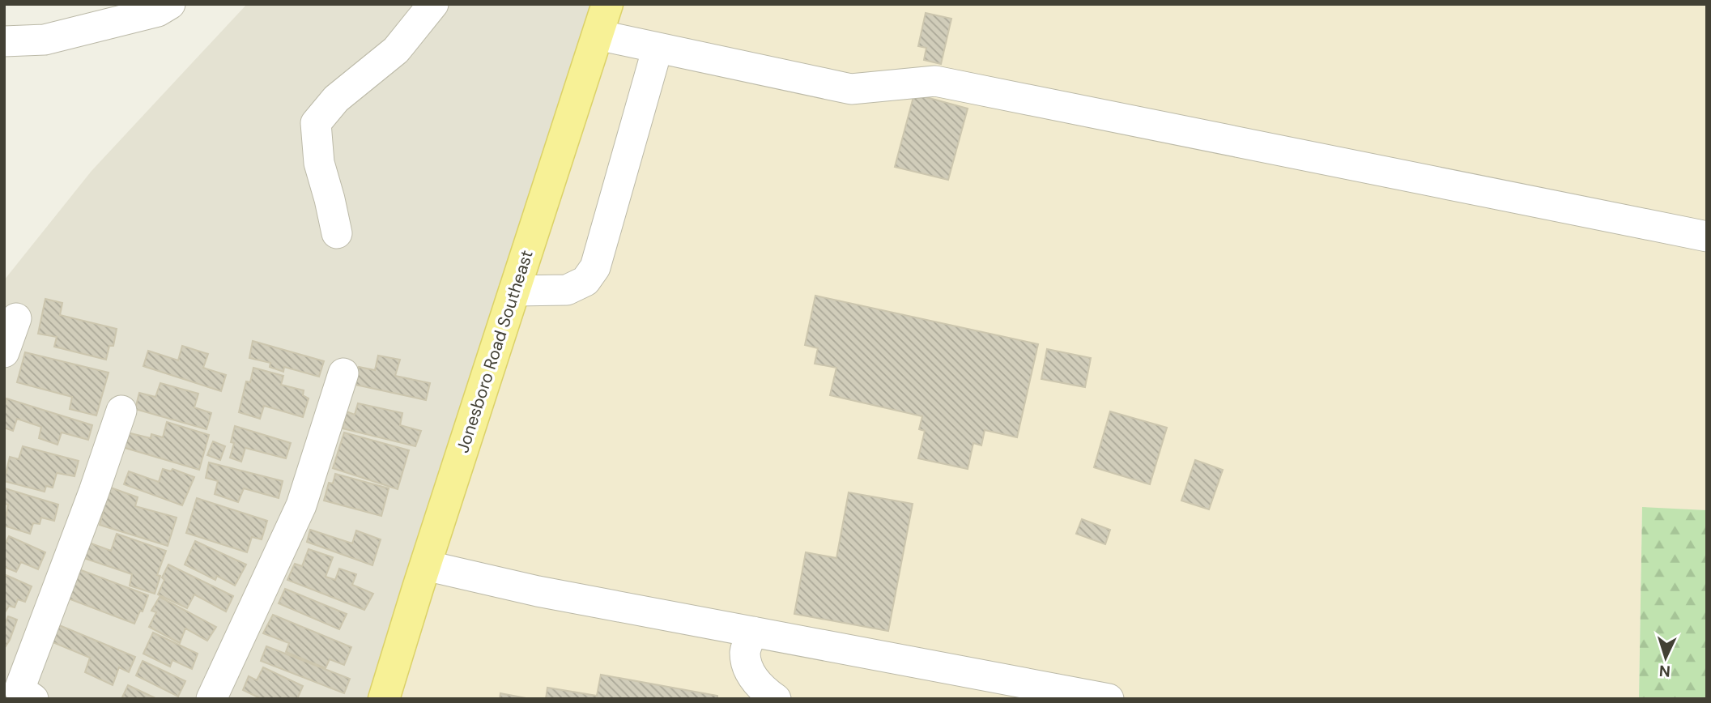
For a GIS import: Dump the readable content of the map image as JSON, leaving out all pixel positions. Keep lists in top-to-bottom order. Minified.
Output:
{"streets":{"main road":["Jonesboro Road Southeast"]},"north":"bottom"}
